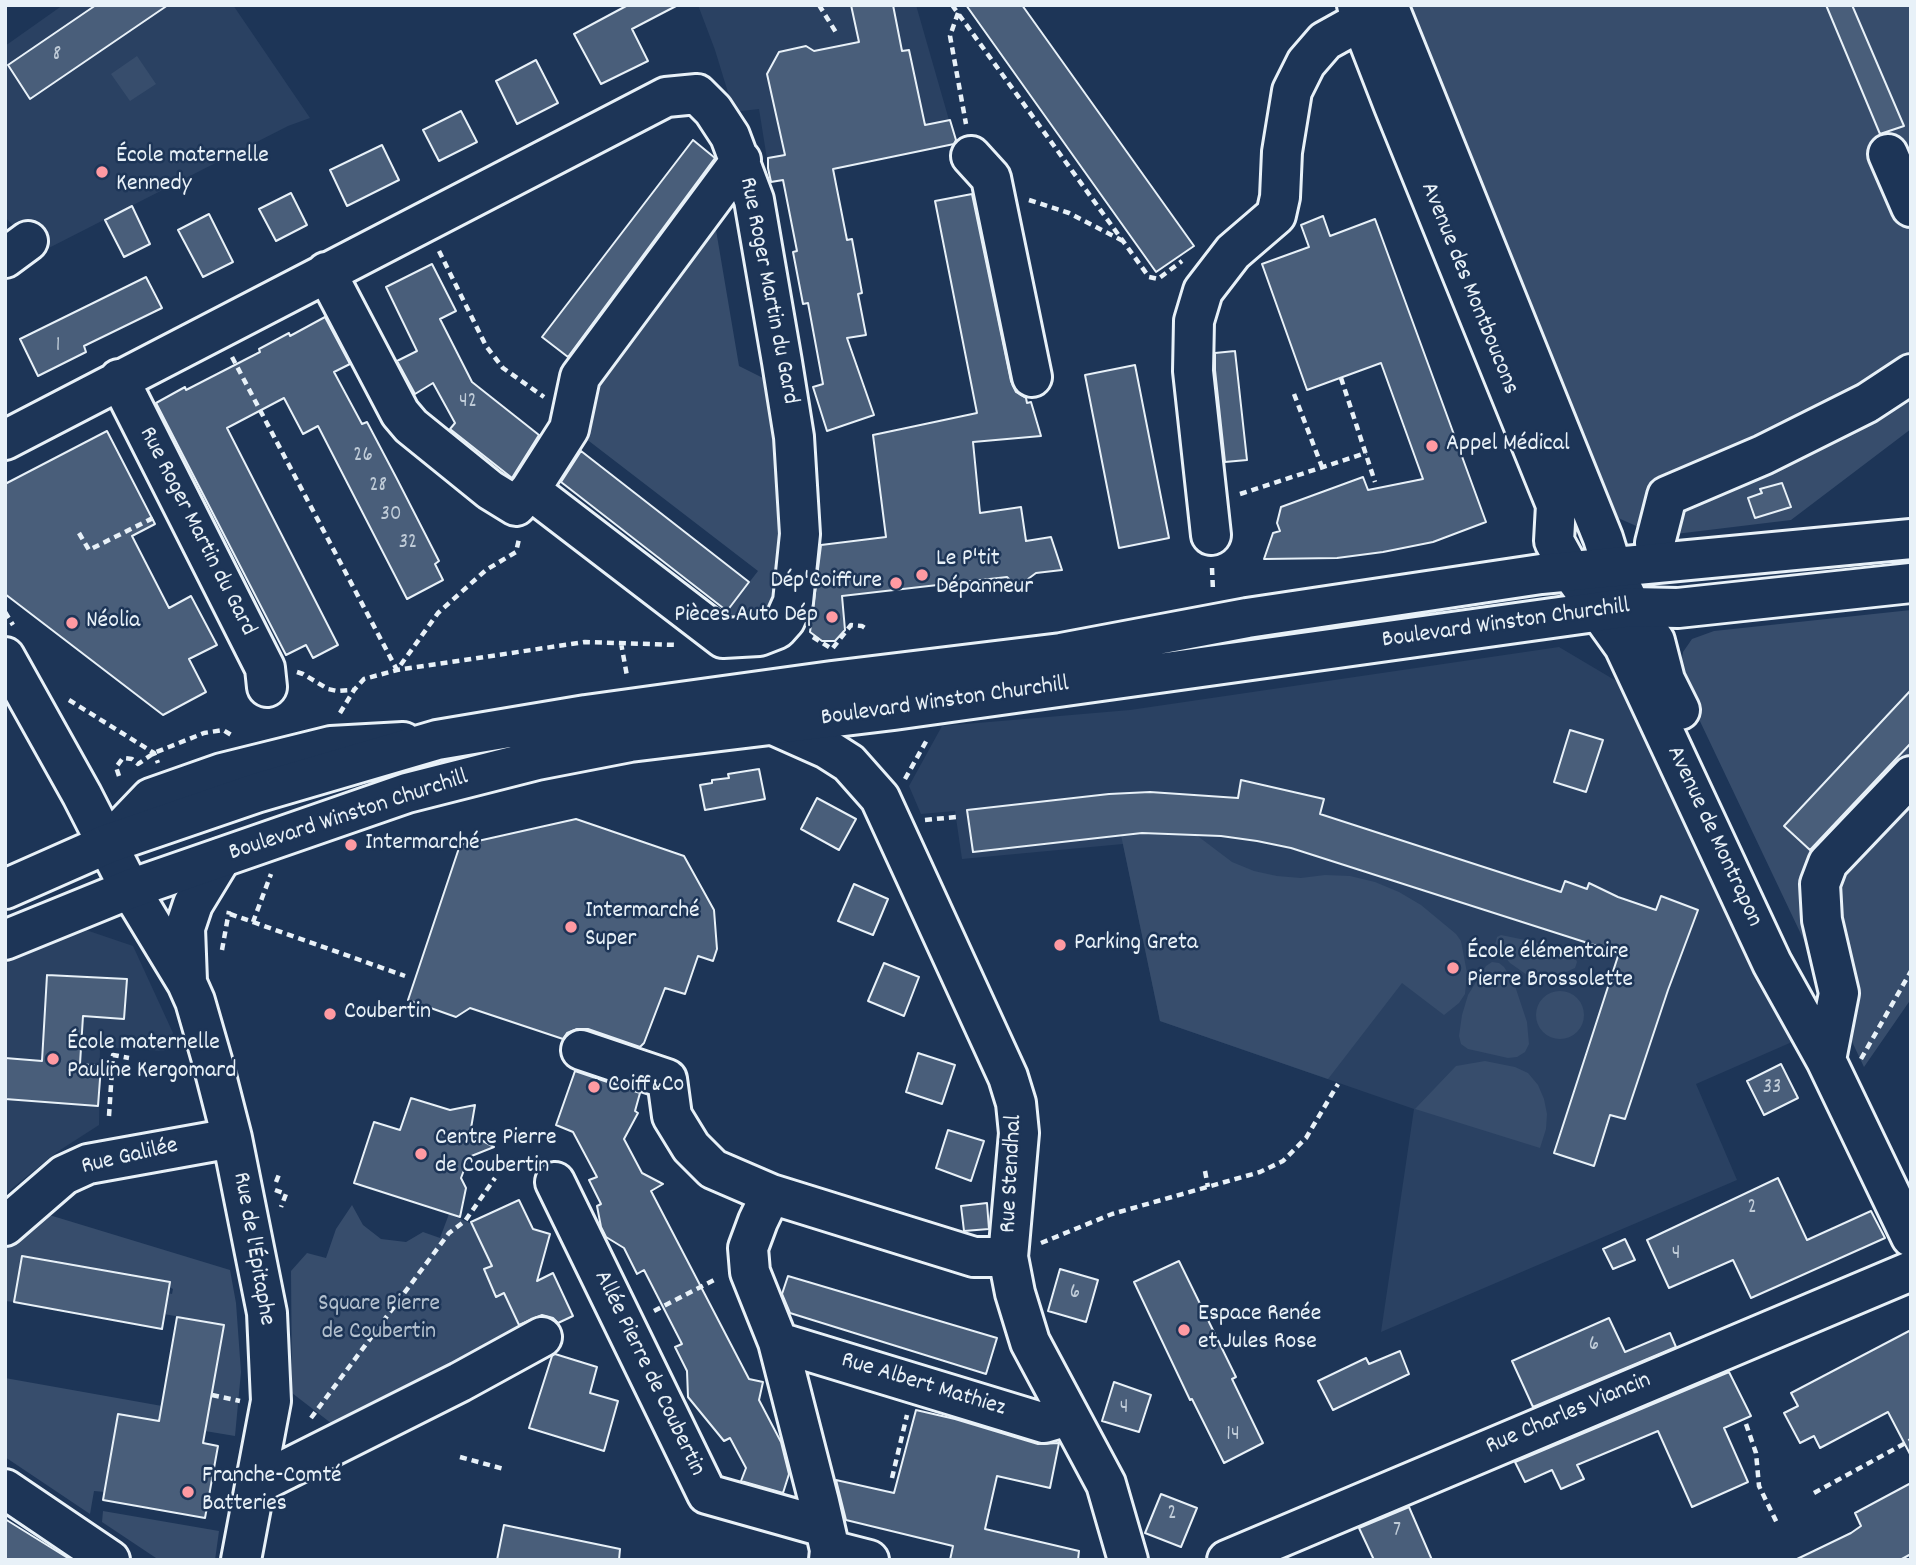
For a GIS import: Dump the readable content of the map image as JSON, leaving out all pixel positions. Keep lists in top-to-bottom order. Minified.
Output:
{"streets":{"street":["Avenue des Montboucons","Rue Roger Martin du Gard","Boulevard Winston Churchill","Avenue de Montrapon","Rue Galilée","Rue Stendhal","Rue de l'Épitaphe","Allée Pierre de Coubertin","Rue Albert Mathiez","Rue Charles Viancin"]},"crossings":[["Avenue des Montboucons","Boulevard Winston Churchill"],["Avenue des Montboucons","Avenue de Montrapon"],["Boulevard Winston Churchill","Avenue de Montrapon"],["Boulevard Winston Churchill","Rue Stendhal"],["Boulevard Winston Churchill","Rue de l'Épitaphe"],["Rue Galilée","Rue de l'Épitaphe"],["Rue Stendhal","Rue Albert Mathiez"]],"parks":["Square Pierre de Coubertin"],"places":["École maternelle Kennedy","Appel Médical","Le P'tit Dépanneur","Dép'Coiffure","Pièces Auto Dép","Néolia","Intermarché","Intermarché Super","Parking Greta","École élémentaire Pierre Brossolette","Coubertin","École maternelle Pauline Kergomard","Coiff&Co","Centre Pierre de Coubertin","Espace Renée et Jules Rose","Franche-Comté Batteries"],"house_numbers":["8","1","42","26","28","30","32","33","2","4","6","6","4","14","2","7"]}
